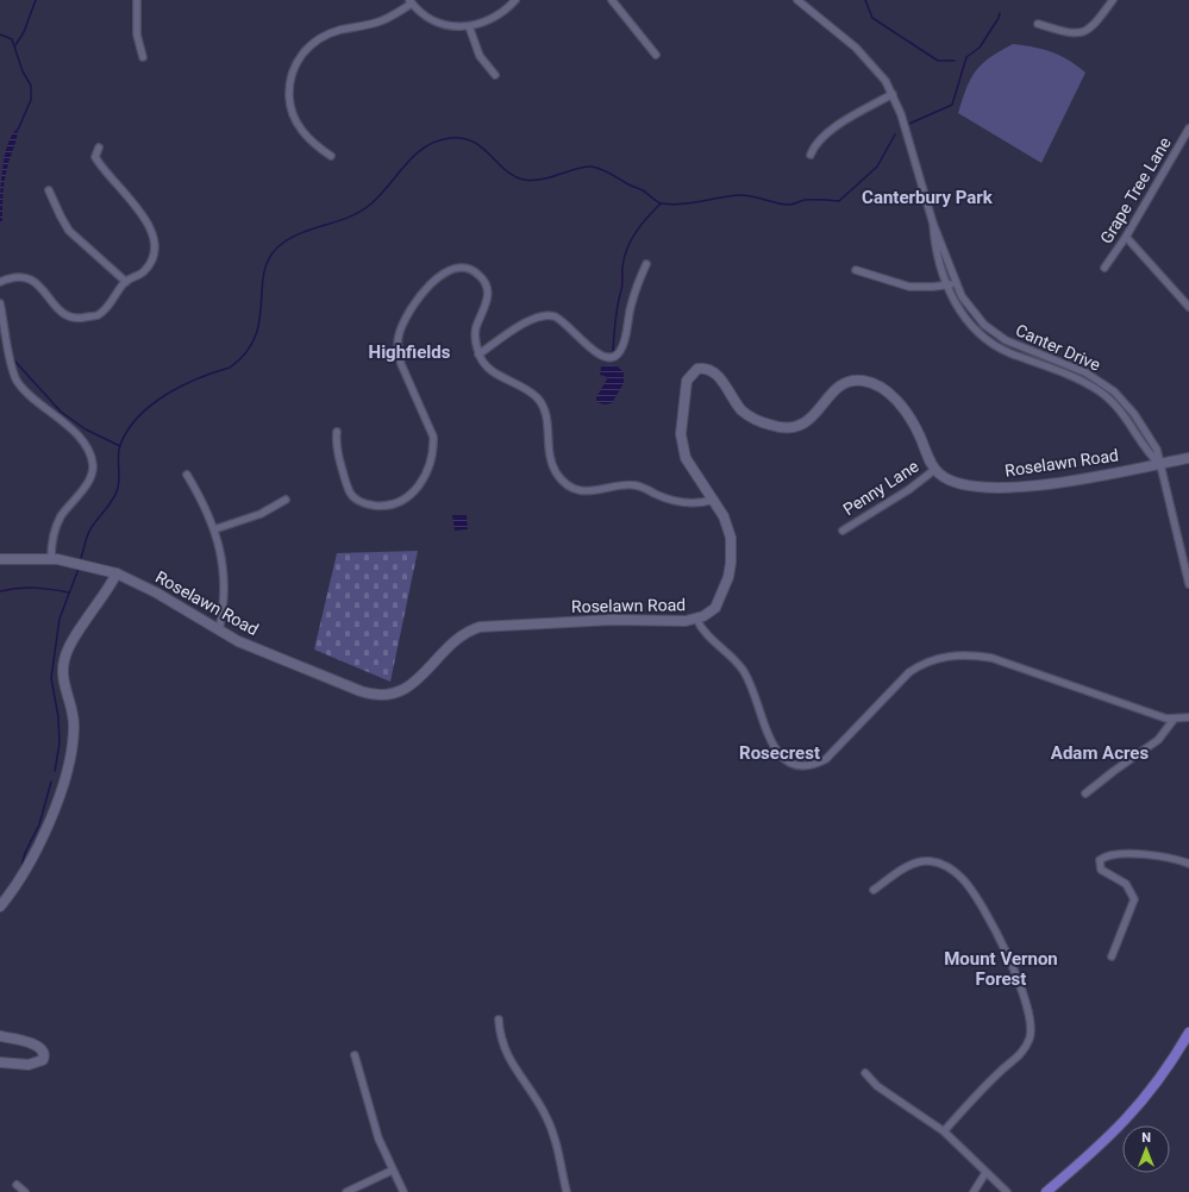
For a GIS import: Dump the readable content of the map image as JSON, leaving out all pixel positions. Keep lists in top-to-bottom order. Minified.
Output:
{"streets":{"street":["Grape Tree Lane","Canter Drive","Roselawn Road","Penny Lane"]},"crossings":[["Canter Drive","Roselawn Road"],["Roselawn Road","Penny Lane"]],"districts":["Canterbury Park","Highfields","Rosecrest","Adam Acres","Mount Vernon Forest"],"north":"top"}
